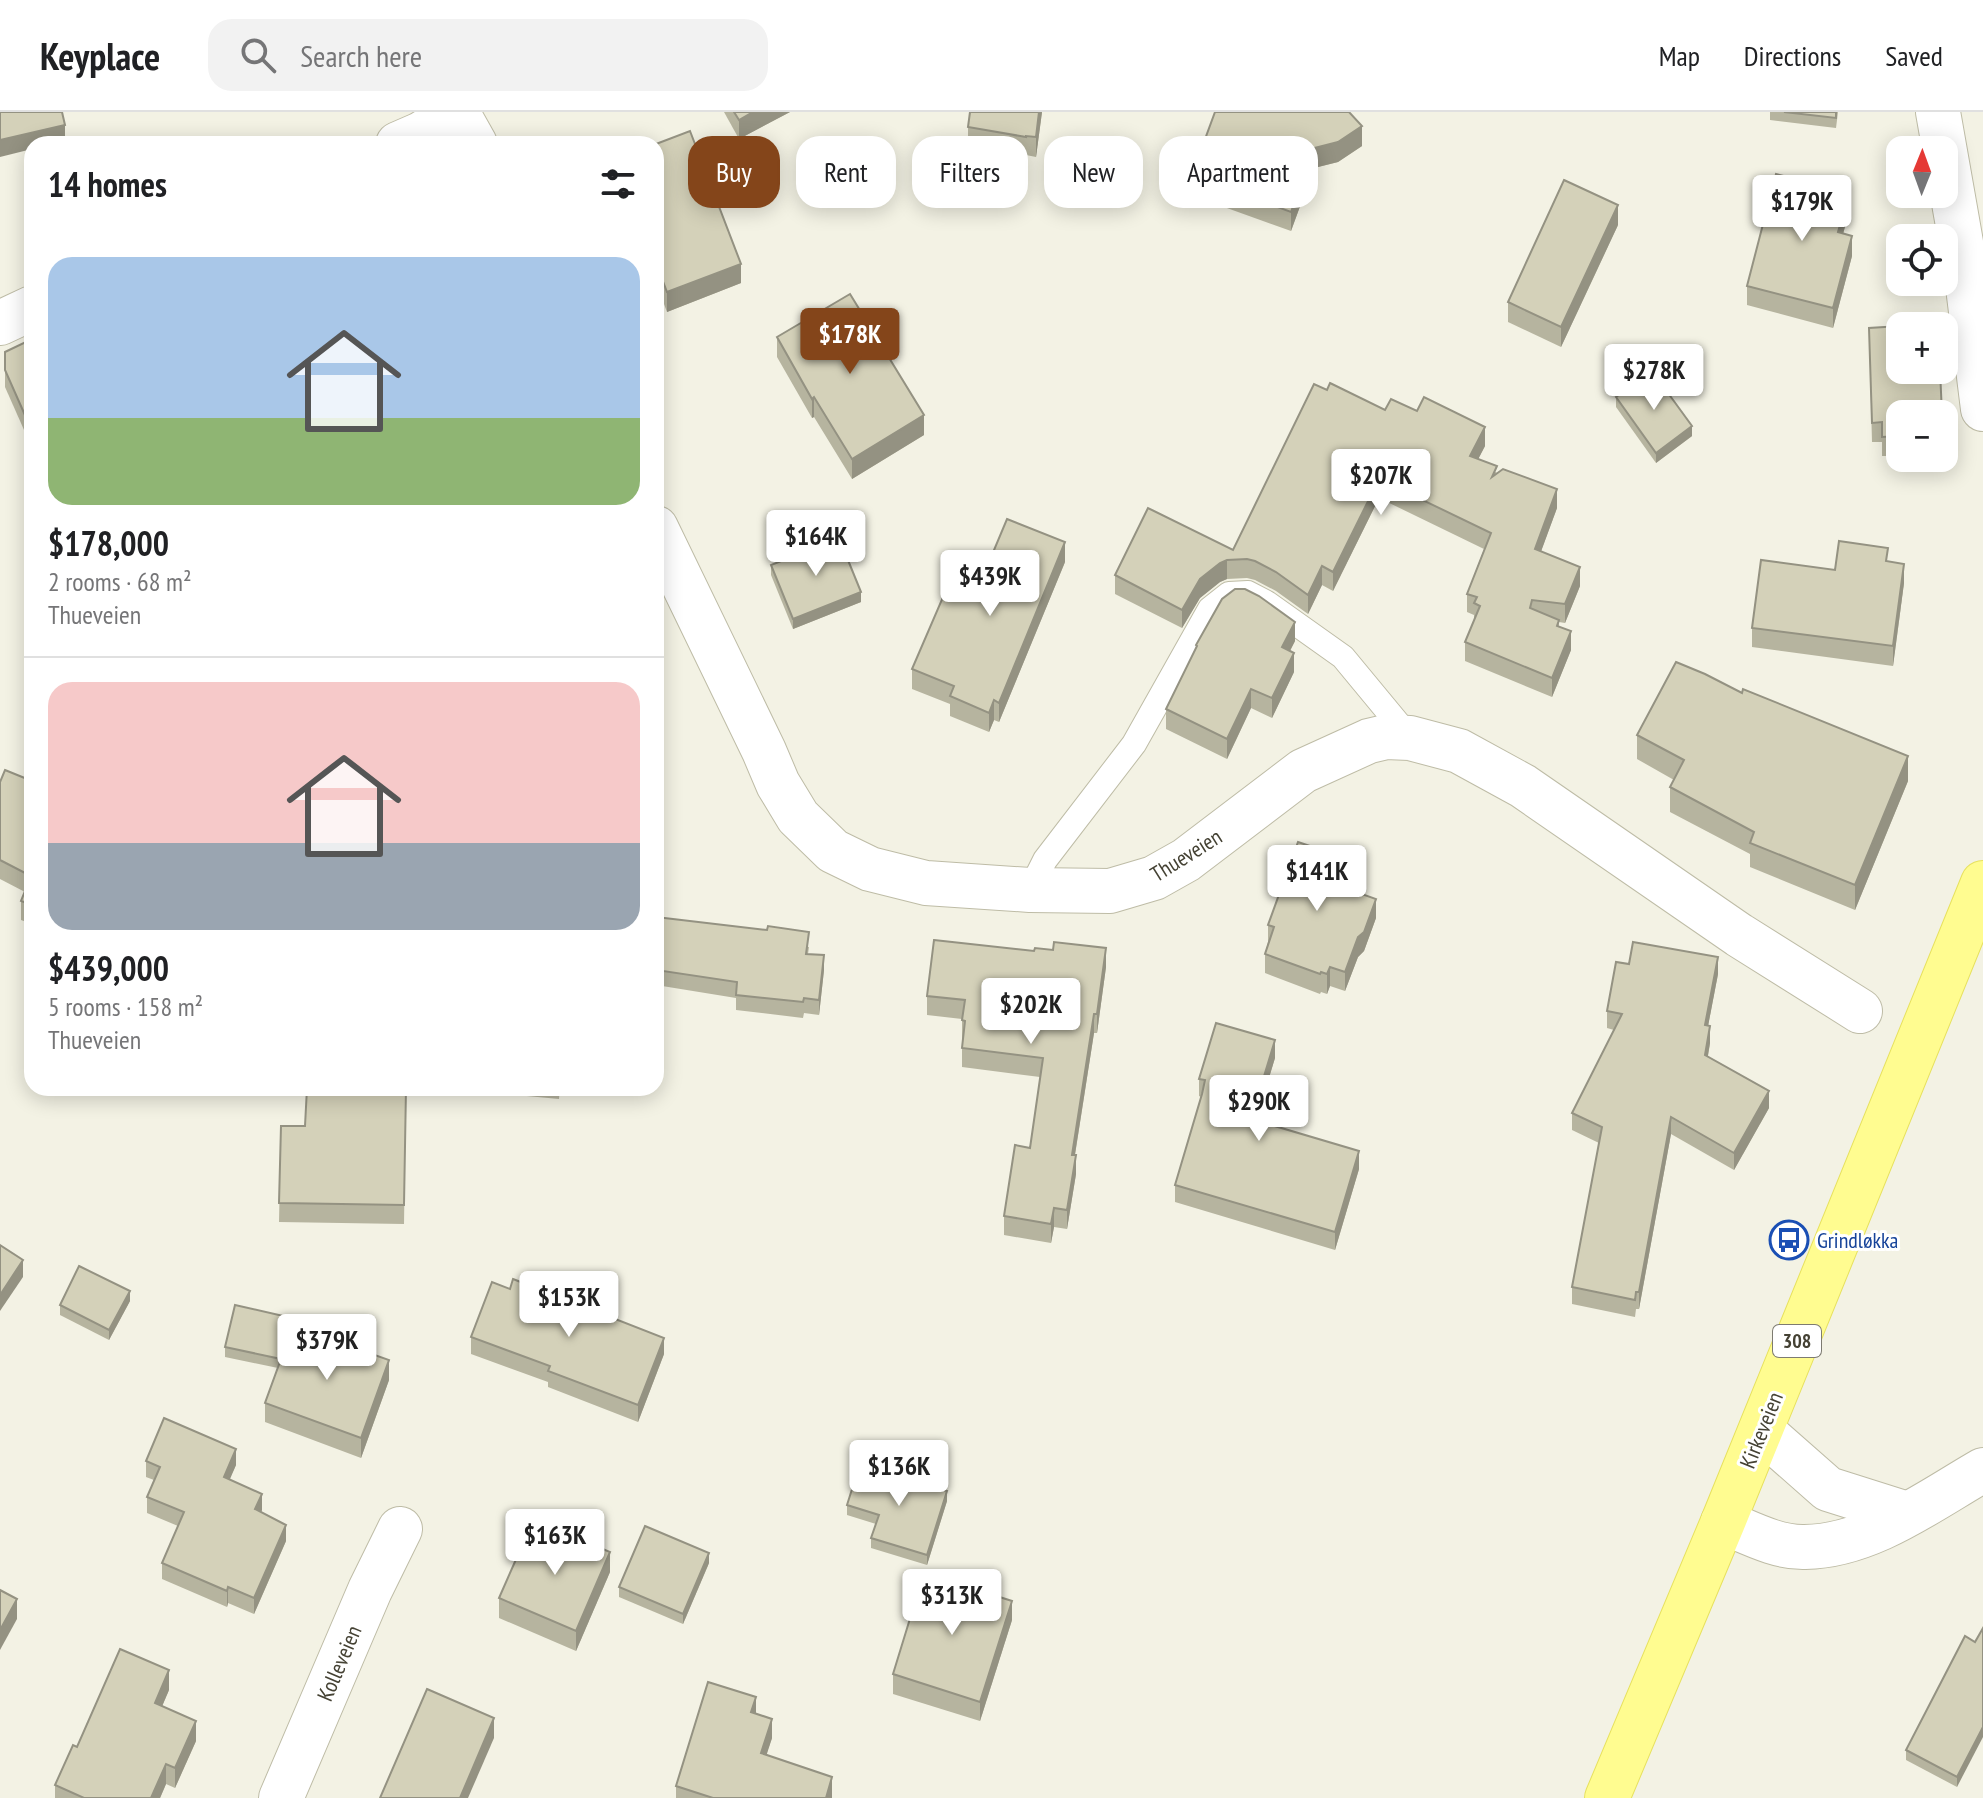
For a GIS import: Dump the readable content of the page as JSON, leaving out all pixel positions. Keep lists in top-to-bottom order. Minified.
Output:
{"streets":{"main road":["308","Kirkeveien"],"street":["Thueveien","Kolleveien"]},"places":{"bus stop":["Grindløkka"]},"north":"top","page":{"header":"Keyplace","search":"Search here","nav":["Map","Directions","Saved"],"map_buttons":["+","−"],"chip":["Buy","Rent","Filters","New","Apartment"],"heading":"14 homes","price":["$179K","$178K","$278K","$207K","$164K","$439K","$141K","$202K","$290K","$153K","$379K","$136K","$163K","$313K"],"list":[{"name":"$178,000","note":"2 rooms · 68 m² · Thueveien"},{"name":"$439,000","note":"5 rooms · 158 m² · Thueveien"}]}}
